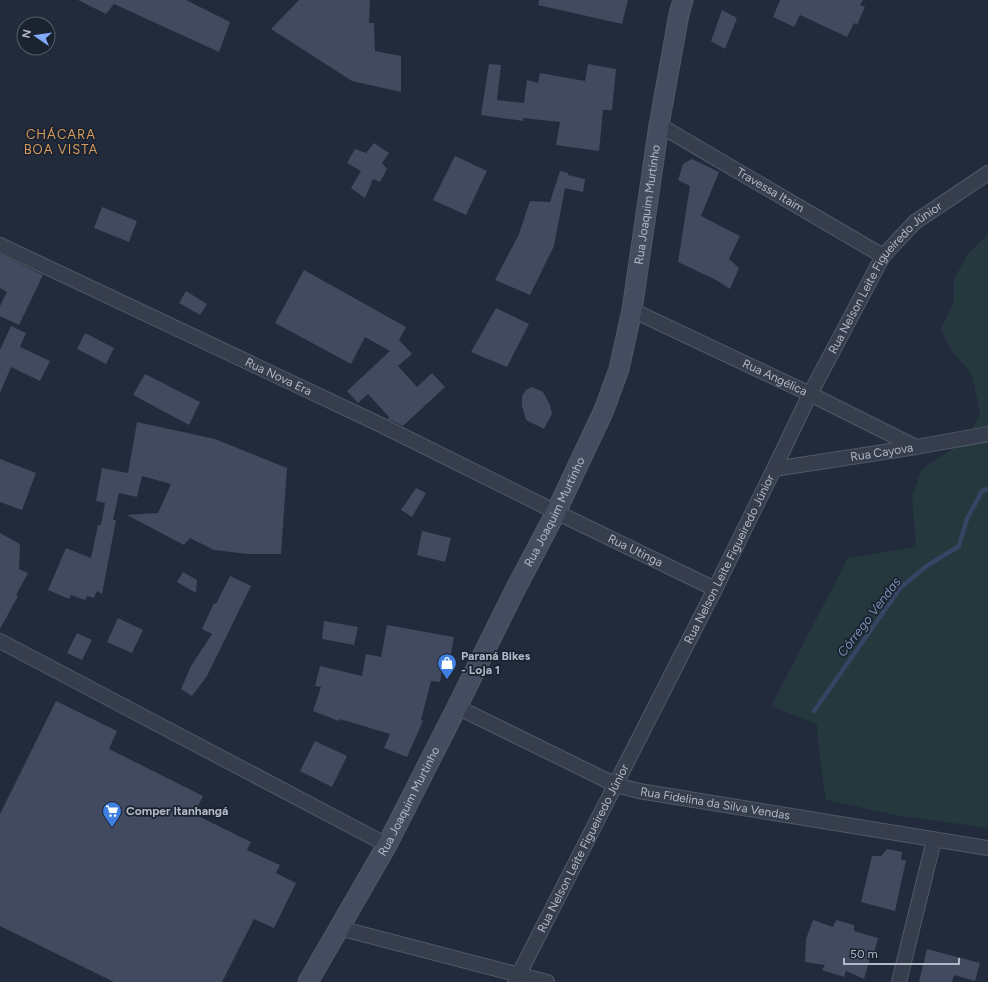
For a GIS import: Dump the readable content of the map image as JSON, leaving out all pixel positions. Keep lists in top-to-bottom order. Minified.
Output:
{"streets":{"main road":["Rua Joaquim Murtinho"],"street":["Travessa Itaim","Rua Nelson Leite Figueiredo Júnior","Rua Nova Era","Rua Angélica","Rua Cayova","Rua Utinga","Rua Fidelina da Silva Vendas"]},"crossings":[["Travessa Itaim","Rua Joaquim Murtinho"],["Travessa Itaim","Rua Nelson Leite Figueiredo Júnior"],["Rua Joaquim Murtinho","Rua Nova Era"],["Rua Joaquim Murtinho","Rua Angélica"],["Rua Joaquim Murtinho","Rua Utinga"],["Rua Joaquim Murtinho","Rua Fidelina da Silva Vendas"],["Rua Nelson Leite Figueiredo Júnior","Rua Angélica"],["Rua Nelson Leite Figueiredo Júnior","Rua Cayova"],["Rua Nelson Leite Figueiredo Júnior","Rua Utinga"],["Rua Nelson Leite Figueiredo Júnior","Rua Fidelina da Silva Vendas"],["Rua Nova Era","Rua Utinga"],["Rua Angélica","Rua Cayova"]],"districts":["CHÁCARA BOA VISTA"],"water":["Córrego Vendas"],"places":{"shop":["Paraná Bikes - Loja 1"],"supermarket":["Comper Itanhangá"]},"scale_bar":"50 m","north":"left"}
